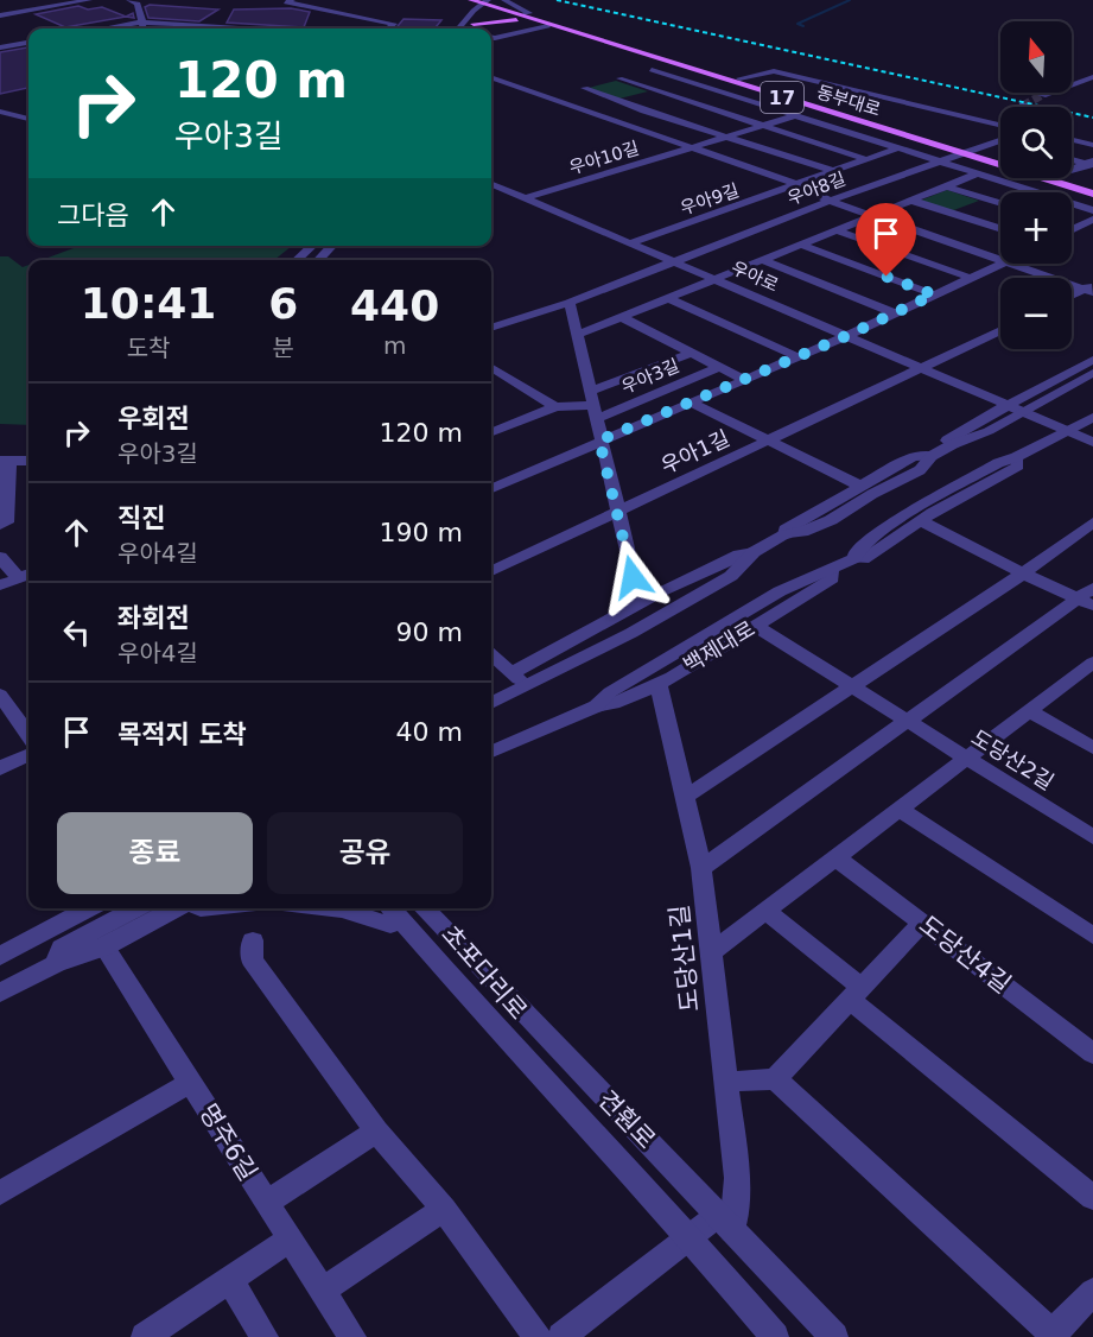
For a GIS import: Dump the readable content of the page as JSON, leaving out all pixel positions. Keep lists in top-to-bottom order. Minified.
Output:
{"streets":{"main road":["17","동부대로"],"street":["우아10길","우아8길","우아9길","우아로","우아3길","우아1길","백제대로","도당산2길","도당산4길","도당산1길","초포다리로","견훤로","명주6길"]},"crossings":[["동부대로","우아10길"],["동부대로","우아8길"],["우아10길","우아9길"],["우아10길","우아로"],["우아8길","우아로"],["우아9길","우아로"],["우아로","우아3길"],["우아로","우아1길"],["우아로","백제대로"],["백제대로","도당산2길"],["백제대로","도당산1길"],["도당산1길","견훤로"],["초포다리로","견훤로"]],"north":"top","page":{"map_buttons":["+","−"],"turn":["120 m","우아3길"],"then":"그다음","eta":["10:41","도착","6","분","440","m"],"list":[{"name":"우회전","note":"우아3길","value":"120 m"},{"name":"직진","note":"우아4길","value":"190 m"},{"name":"좌회전","note":"우아4길","value":"90 m"},{"name":"목적지 도착","value":"40 m"}],"buttons":["종료","공유"]}}
